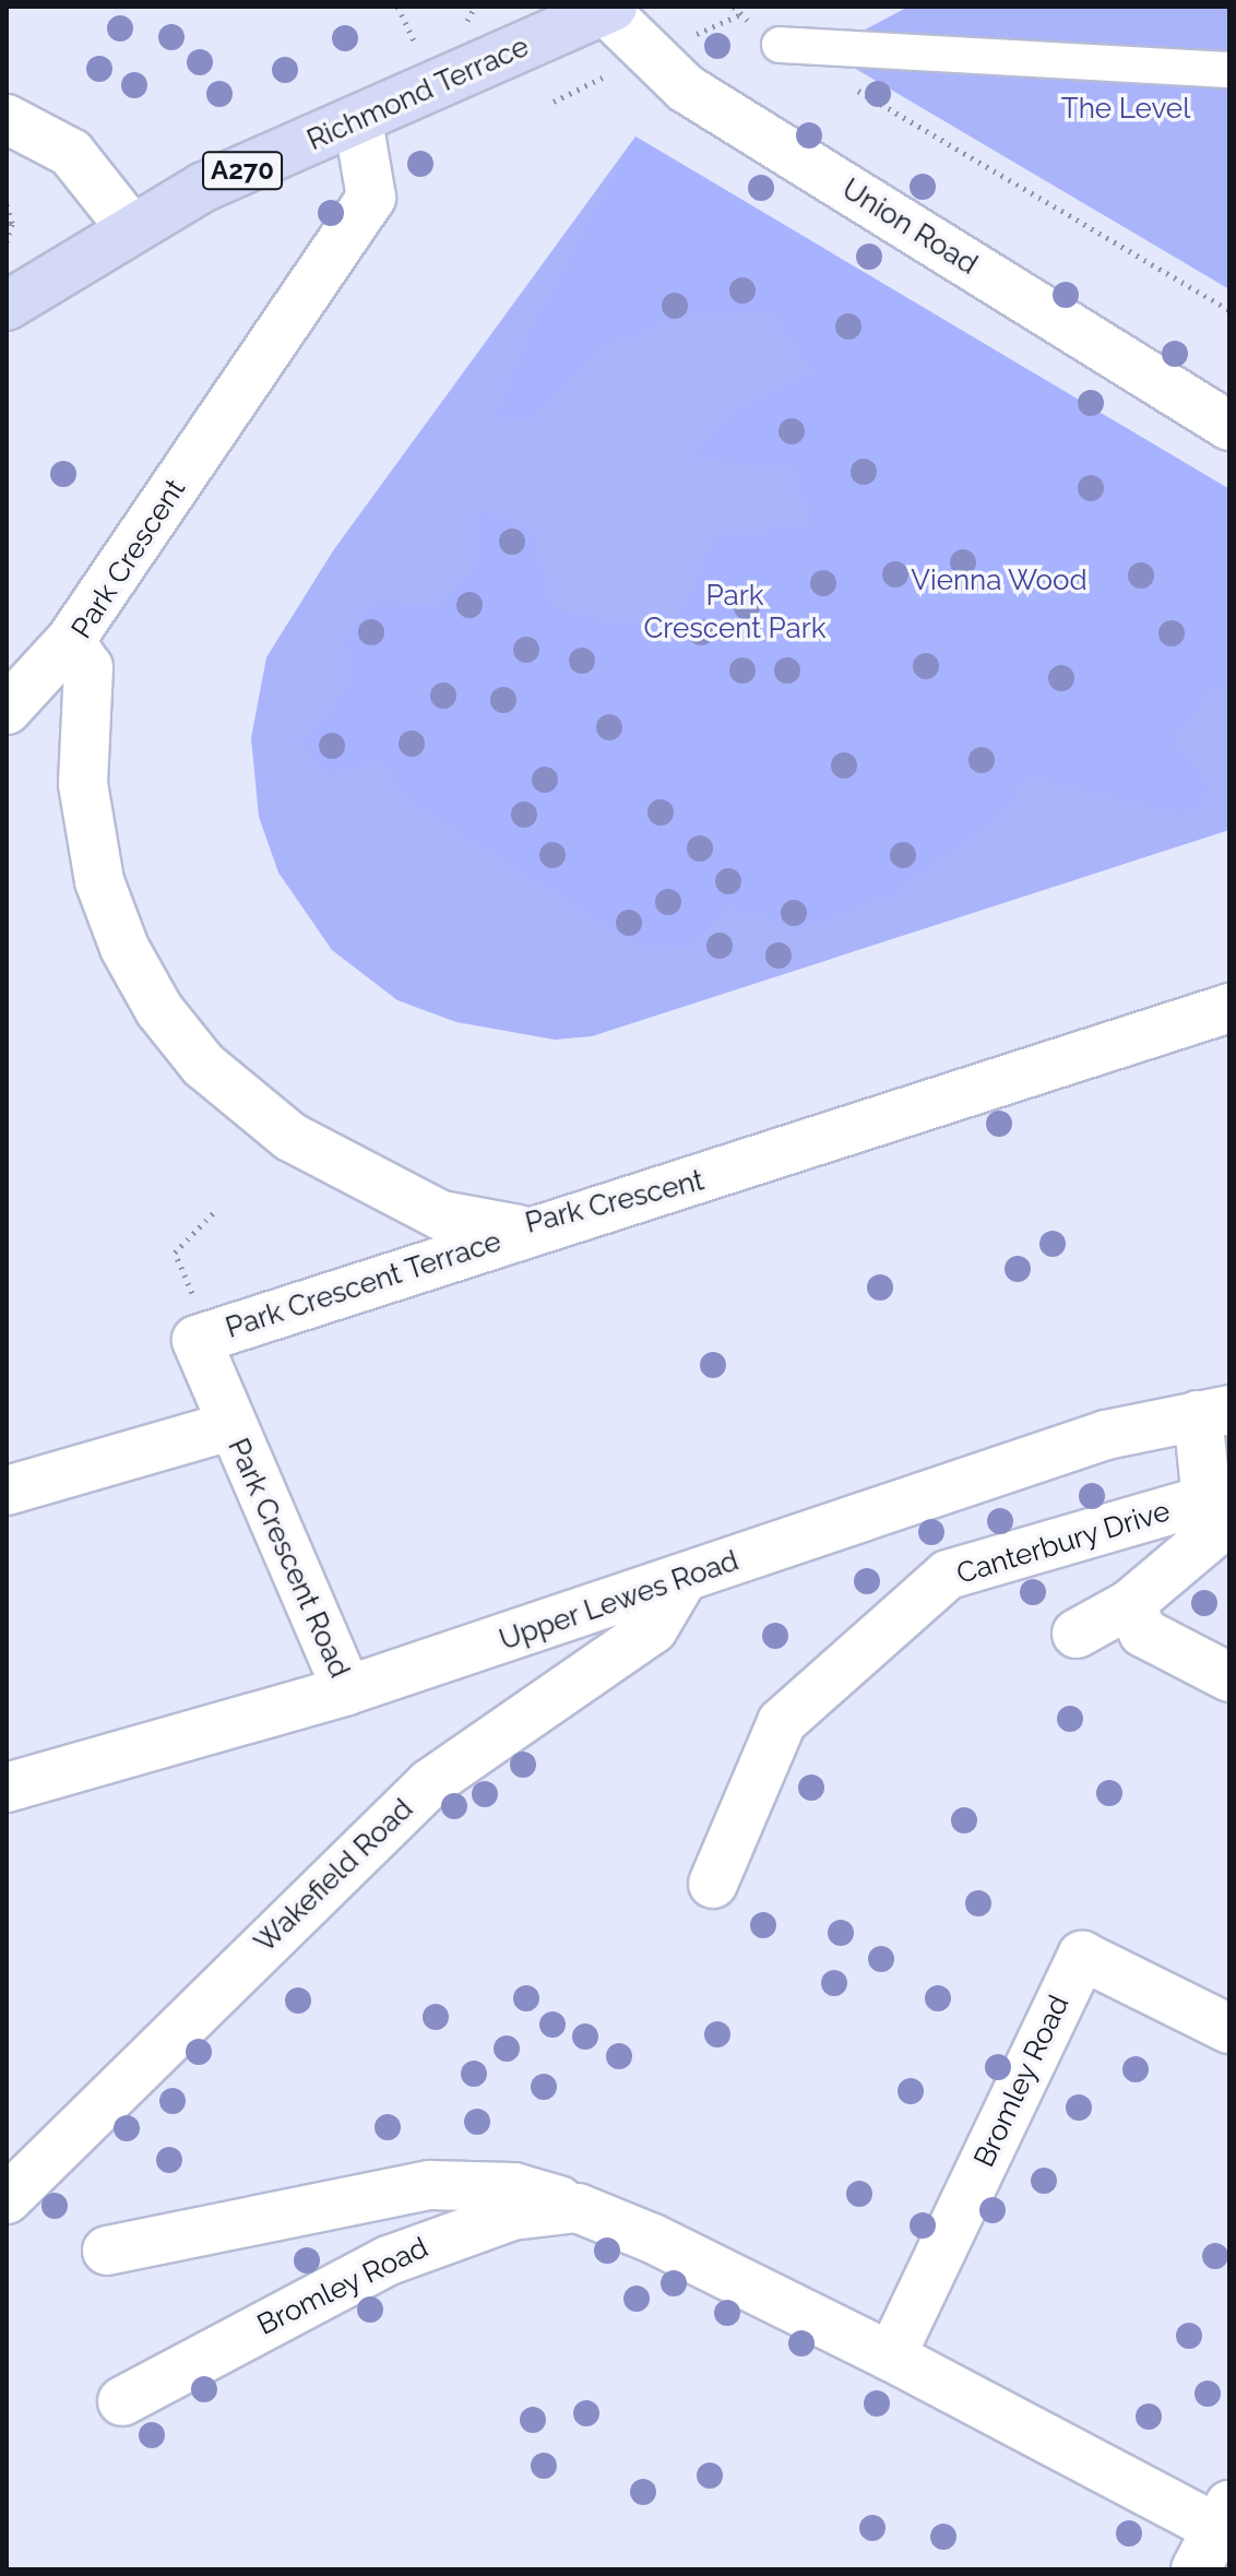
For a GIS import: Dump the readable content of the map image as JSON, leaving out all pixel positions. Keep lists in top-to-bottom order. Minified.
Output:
{"streets":{"main road":["Richmond Terrace","A270"],"street":["Union Road","Park Crescent","Park Crescent Terrace","Canterbury Drive","Park Crescent Road","Upper Lewes Road","Wakefield Road","Bromley Road"]},"crossings":[["Richmond Terrace","A270"],["Richmond Terrace","Union Road"],["Richmond Terrace","Park Crescent"],["Park Crescent","Park Crescent Terrace"],["Park Crescent Terrace","Park Crescent Road"],["Canterbury Drive","Upper Lewes Road"],["Park Crescent Road","Upper Lewes Road"],["Upper Lewes Road","Wakefield Road"]],"parks":["The Level","Vienna Wood","Park Crescent Park"]}
